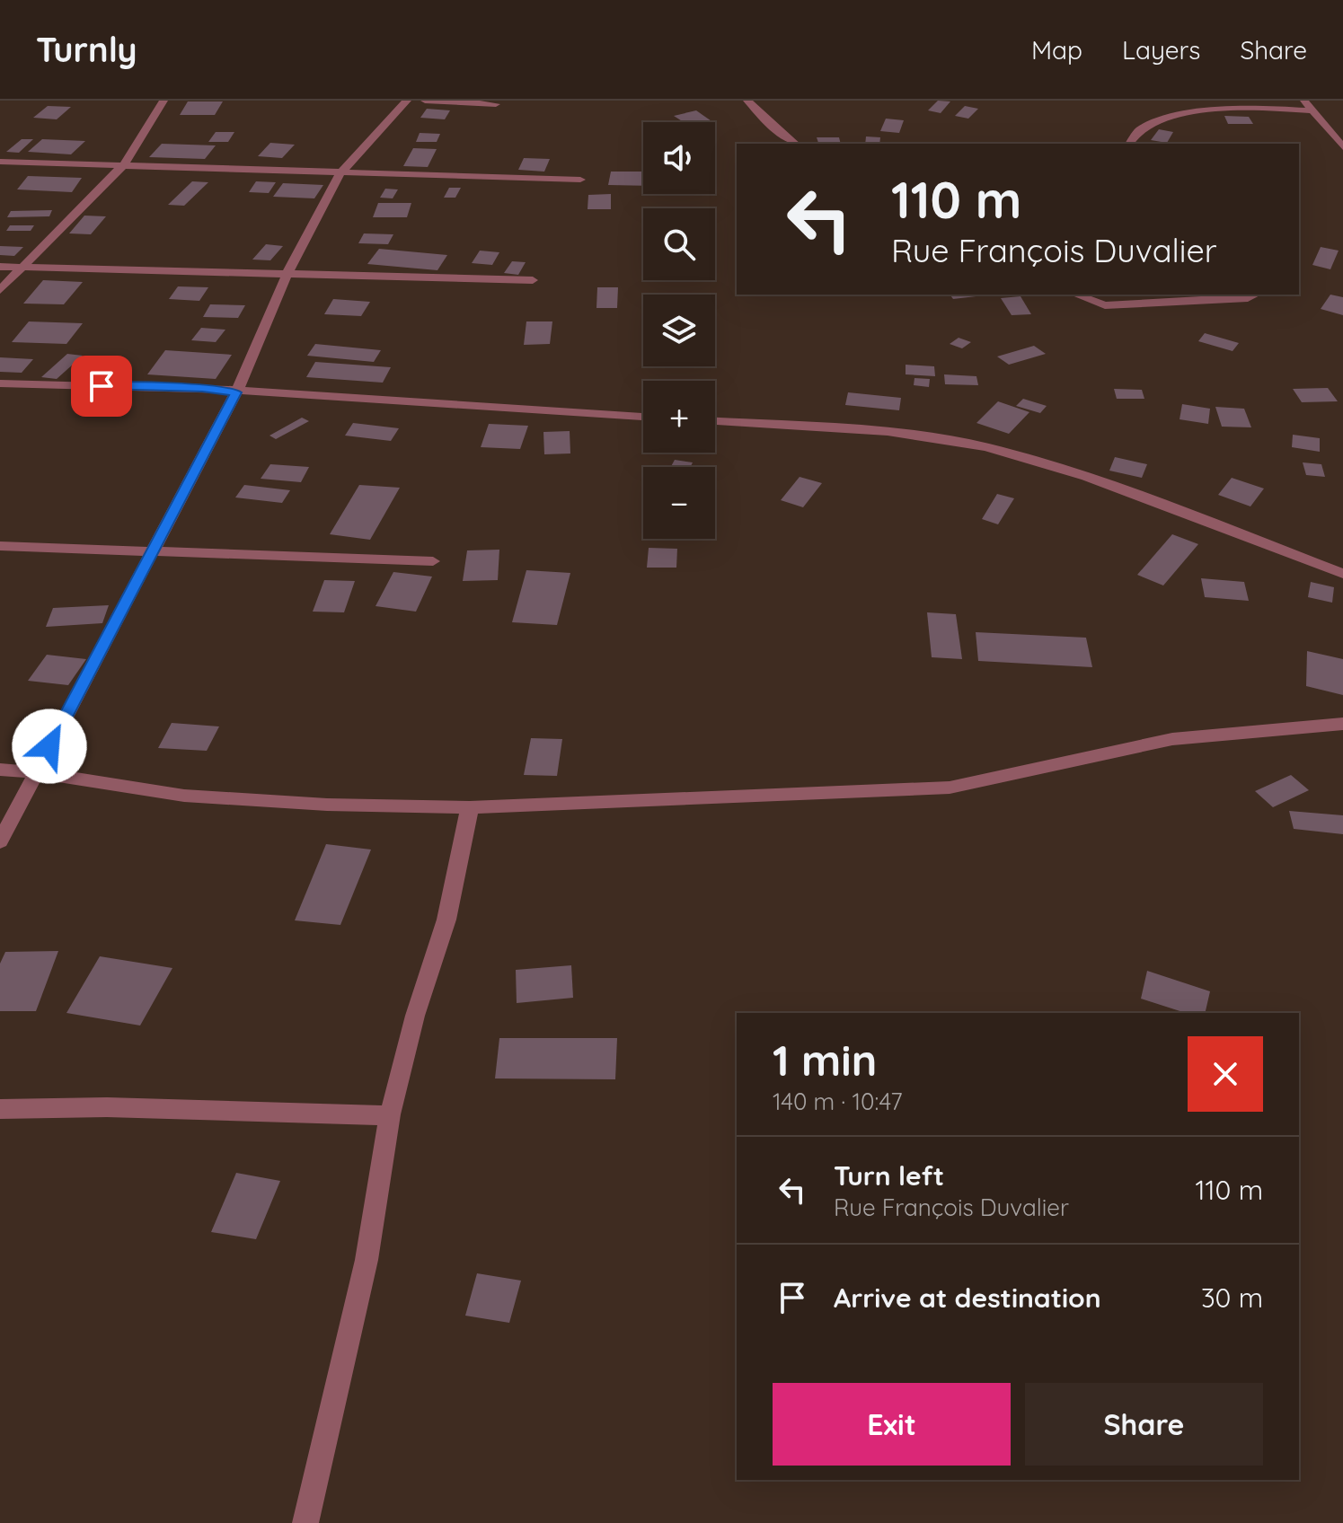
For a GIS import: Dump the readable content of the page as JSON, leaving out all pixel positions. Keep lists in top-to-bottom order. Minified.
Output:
{"page":{"header":"Turnly","nav":["Map","Layers","Share"],"map_buttons":["+","−"],"turn":["110 m","Rue François Duvalier"],"heading":["1 min","140 m · 10:47"],"list":[{"name":"Turn left","note":"Rue François Duvalier","value":"110 m"},{"name":"Arrive at destination","value":"30 m"}],"buttons":["Exit","Share"]}}
